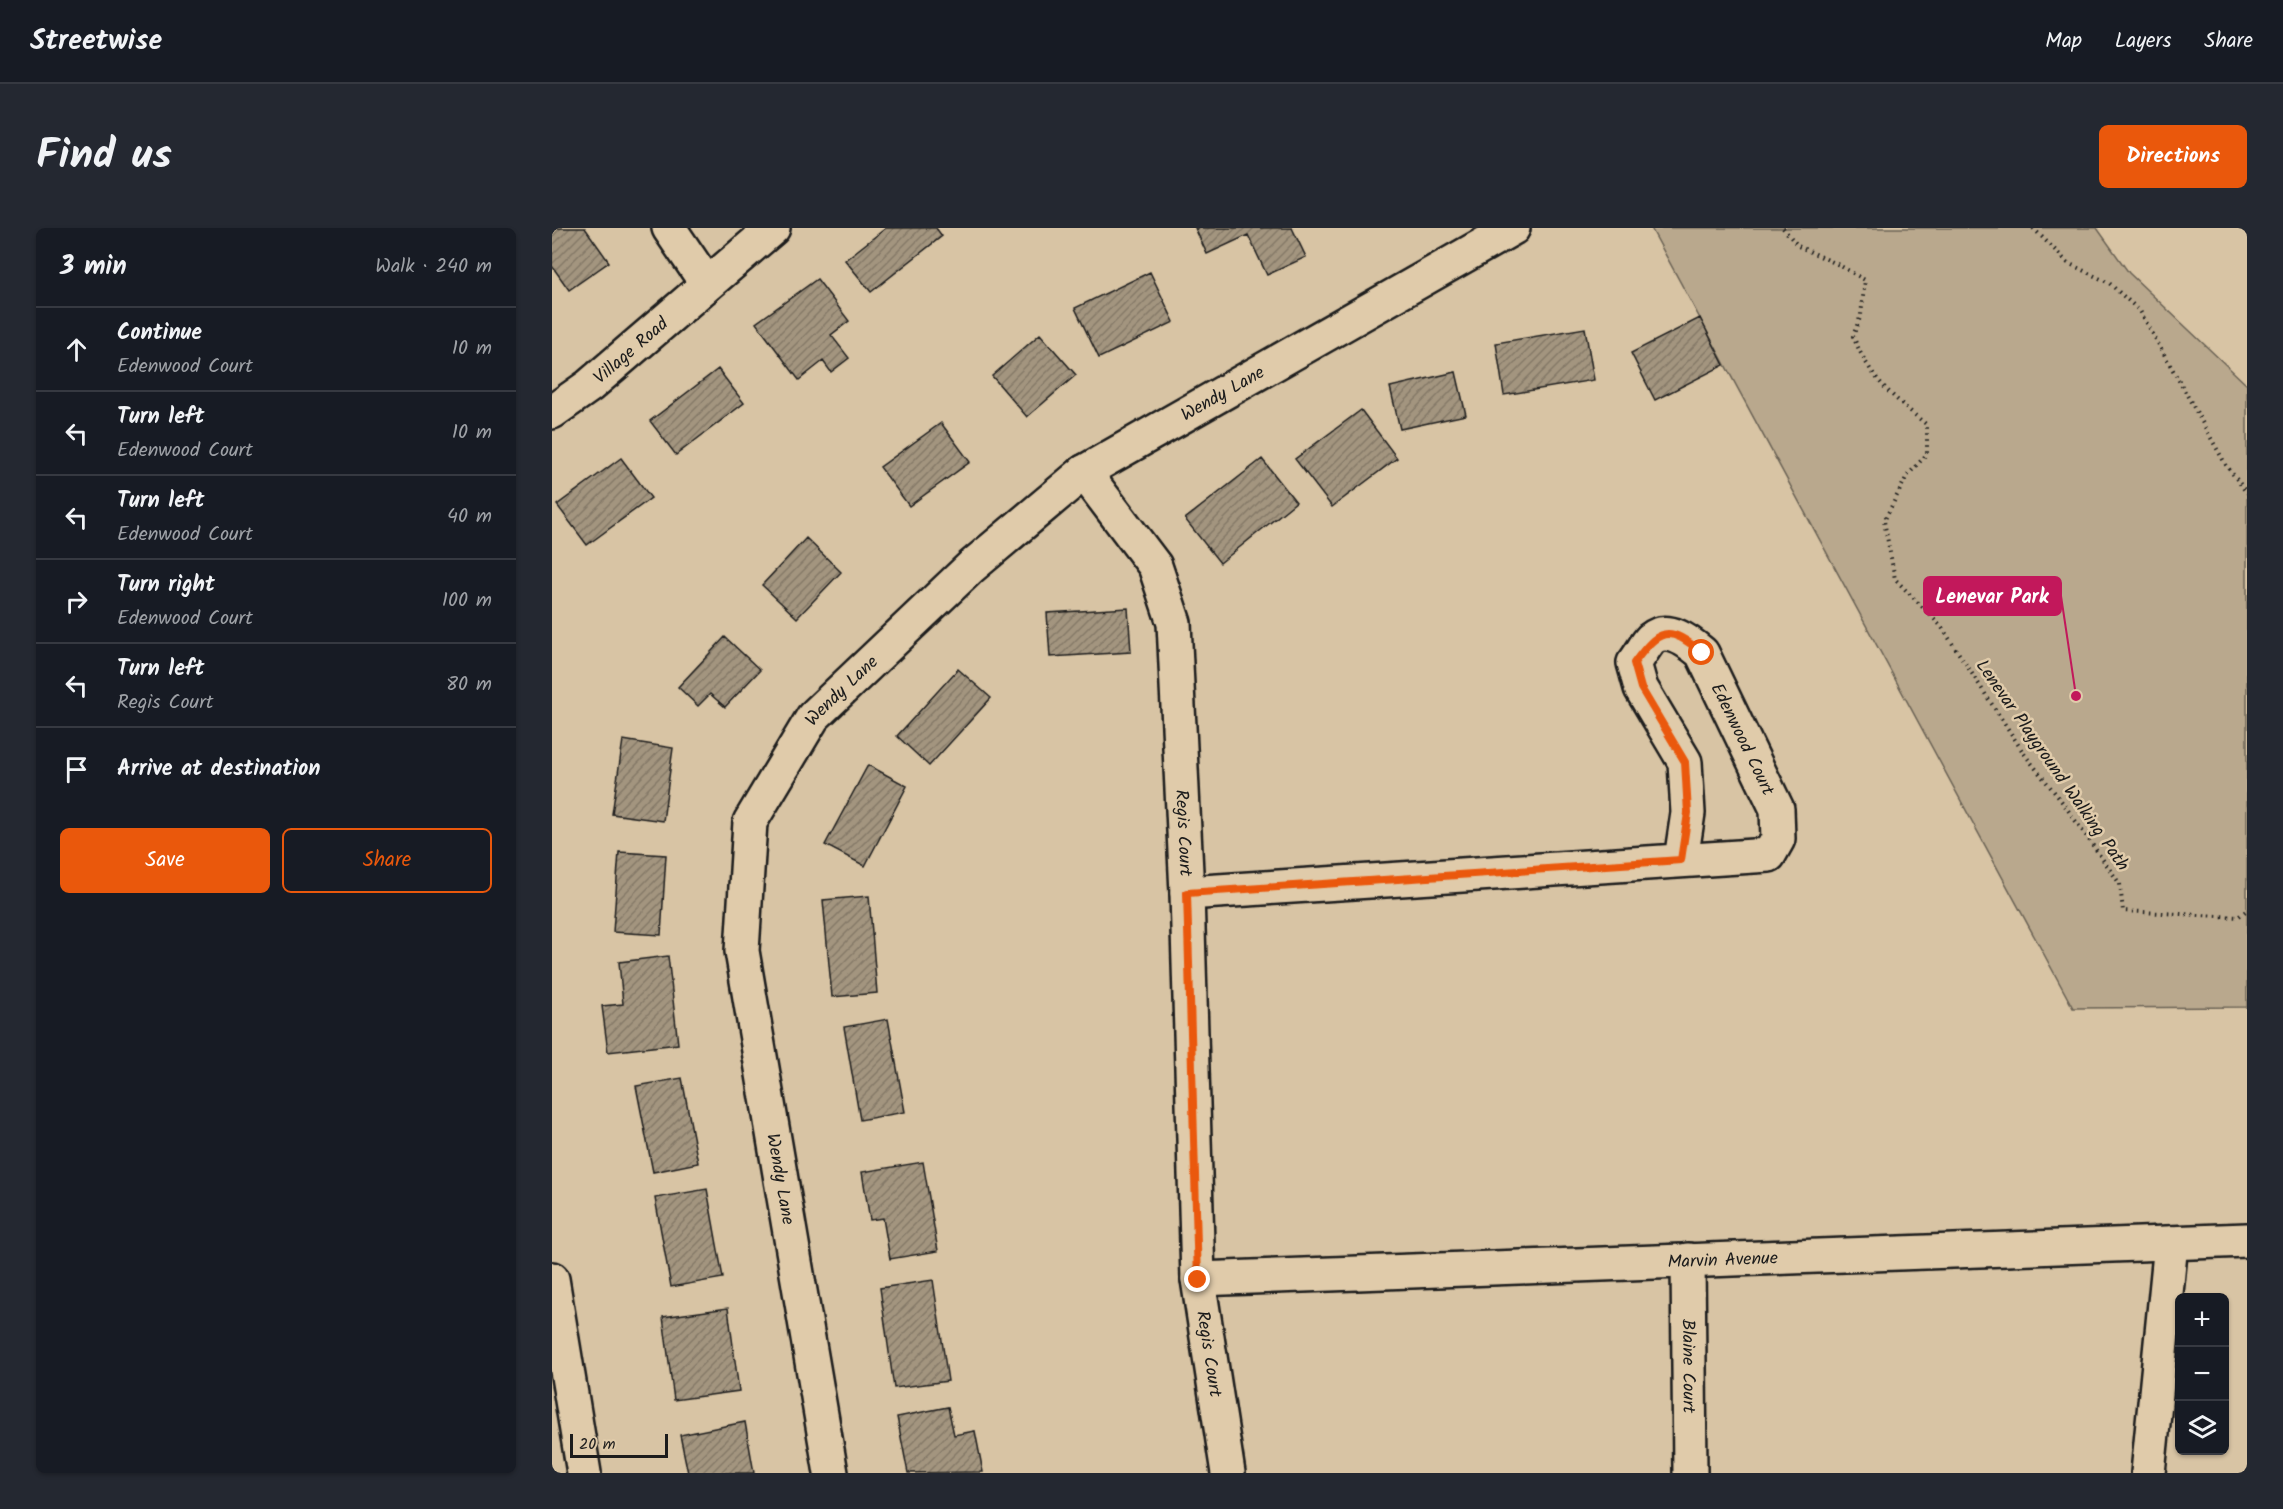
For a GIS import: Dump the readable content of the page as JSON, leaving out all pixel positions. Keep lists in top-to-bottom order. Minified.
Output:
{"streets":{"street":["Village Road","Wendy Lane","Edenwood Court","Regis Court","Marvin Avenue","Blaine Court"],"path":["Lenevar Playground Walking Path"]},"crossings":[["Wendy Lane","Regis Court"],["Edenwood Court","Regis Court"],["Regis Court","Marvin Avenue"],["Marvin Avenue","Blaine Court"]],"places":["Lenevar Park"],"scale_bar":"20 m","page":{"header":"Streetwise","nav":["Map","Layers","Share"],"title":"Find us","buttons":["Directions",["Save","Share"]],"heading":["3 min","Walk · 240 m"],"list":[["Continue","Edenwood Court","10 m"],["Turn left","Edenwood Court","10 m"],["Turn left","Edenwood Court","40 m"],["Turn right","Edenwood Court","100 m"],["Turn left","Regis Court","80 m"],"Arrive at destination"],"map_buttons":["+","−"],"scale":"20 m"}}
